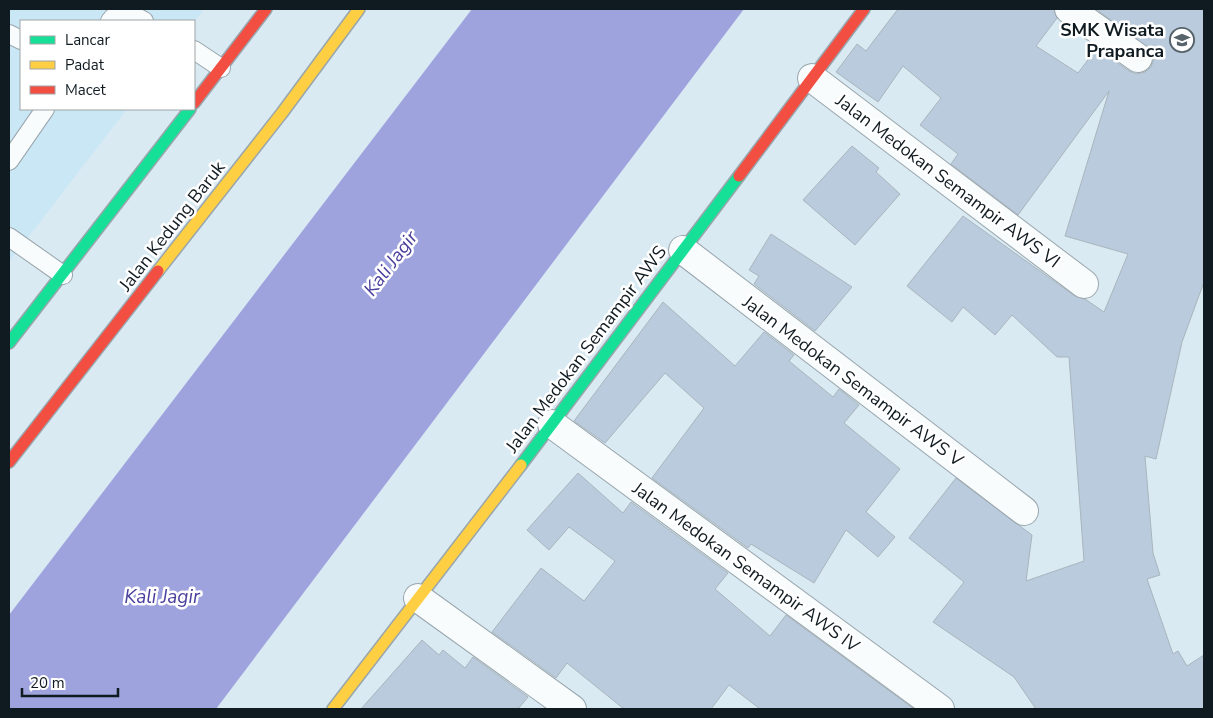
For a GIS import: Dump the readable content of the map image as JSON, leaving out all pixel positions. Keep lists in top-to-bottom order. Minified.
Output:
{"streets":{"main road":["Jalan Kedung Baruk","Jalan Medokan Semampir AWS"],"street":["Jalan Medokan Semampir AWS VI","Jalan Medokan Semampir AWS V","Jalan Medokan Semampir AWS IV"]},"crossings":[["Jalan Medokan Semampir AWS VI","Jalan Medokan Semampir AWS"],["Jalan Medokan Semampir AWS","Jalan Medokan Semampir AWS V"],["Jalan Medokan Semampir AWS","Jalan Medokan Semampir AWS IV"]],"water":["Kali Jagir"],"places":{"school or university":["SMK Wisata Prapanca"]},"legend":["Lancar","Padat","Macet"],"scale_bar":"20 m"}
